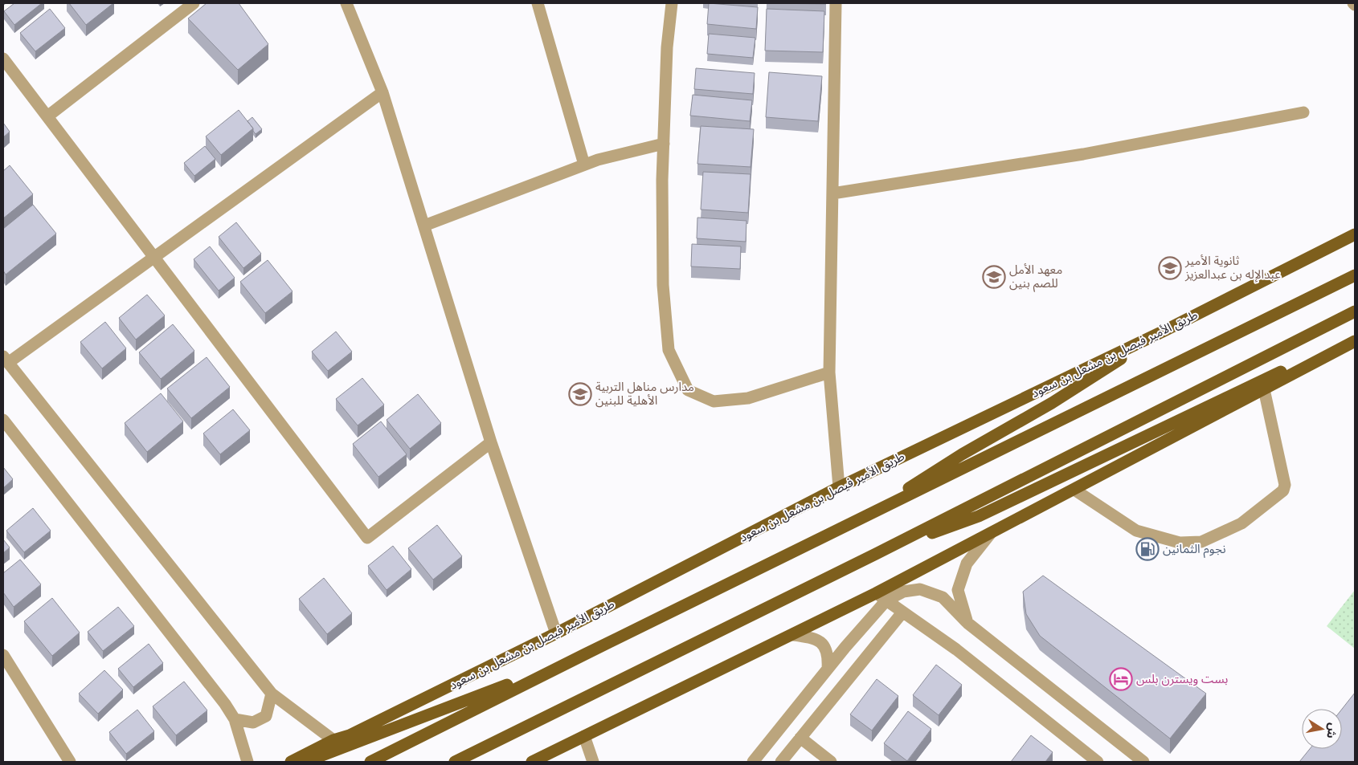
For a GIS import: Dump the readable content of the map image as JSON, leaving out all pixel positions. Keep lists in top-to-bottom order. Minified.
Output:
{"streets":{"main road":["طريق الأمير فيصل بن مشعل بن سعود"]},"places":{"school or university":["ثانوية الأمير عبدالإله بن عبدالعزيز","معهد الأمل للصم بنين","مدارس مناهل التربية الأهلية للبنين"],"fuel station":["نجوم الثمانين"],"hotel":["بست ويسترن بلس"]},"north":"right"}
